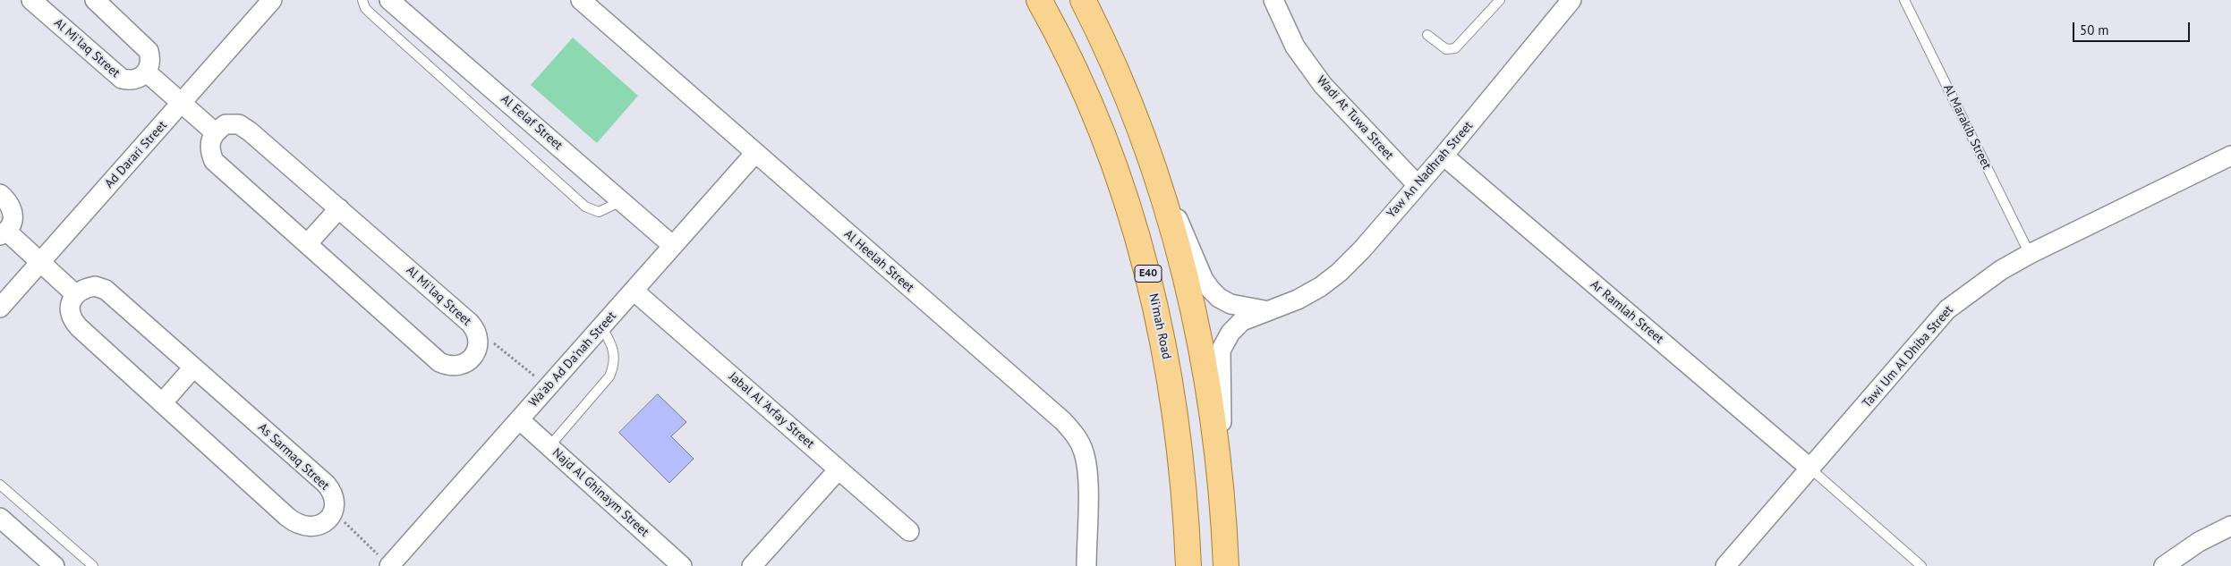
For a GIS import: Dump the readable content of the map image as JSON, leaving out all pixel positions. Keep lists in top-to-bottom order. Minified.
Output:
{"streets":{"main road":["E40","Ni'mah Road"],"street":["Al Mi'laq Street","Wadi At Tuwa Street","Al Eelaf Street","Ad Darari Street","Yaw An Nadhrah Street","Al Heelah Street","Ar Ramlah Street","Tawi Um Al Dhiba Street","Wa'ab Ad Da'nah Street","Jabal Al 'Arfay Street","As Sarmaq Street","Najd Al Ghinaym Street"],"lane":["Al Marakib Street"]},"crossings":[["Wadi At Tuwa Street","Yaw An Nadhrah Street"],["Al Eelaf Street","Wa'ab Ad Da'nah Street"],["Al Marakib Street","Tawi Um Al Dhiba Street"],["Yaw An Nadhrah Street","Ar Ramlah Street"],["Al Heelah Street","Wa'ab Ad Da'nah Street"],["Ar Ramlah Street","Tawi Um Al Dhiba Street"],["Wa'ab Ad Da'nah Street","Jabal Al 'Arfay Street"],["Wa'ab Ad Da'nah Street","Najd Al Ghinaym Street"]],"scale_bar":"50 m"}
